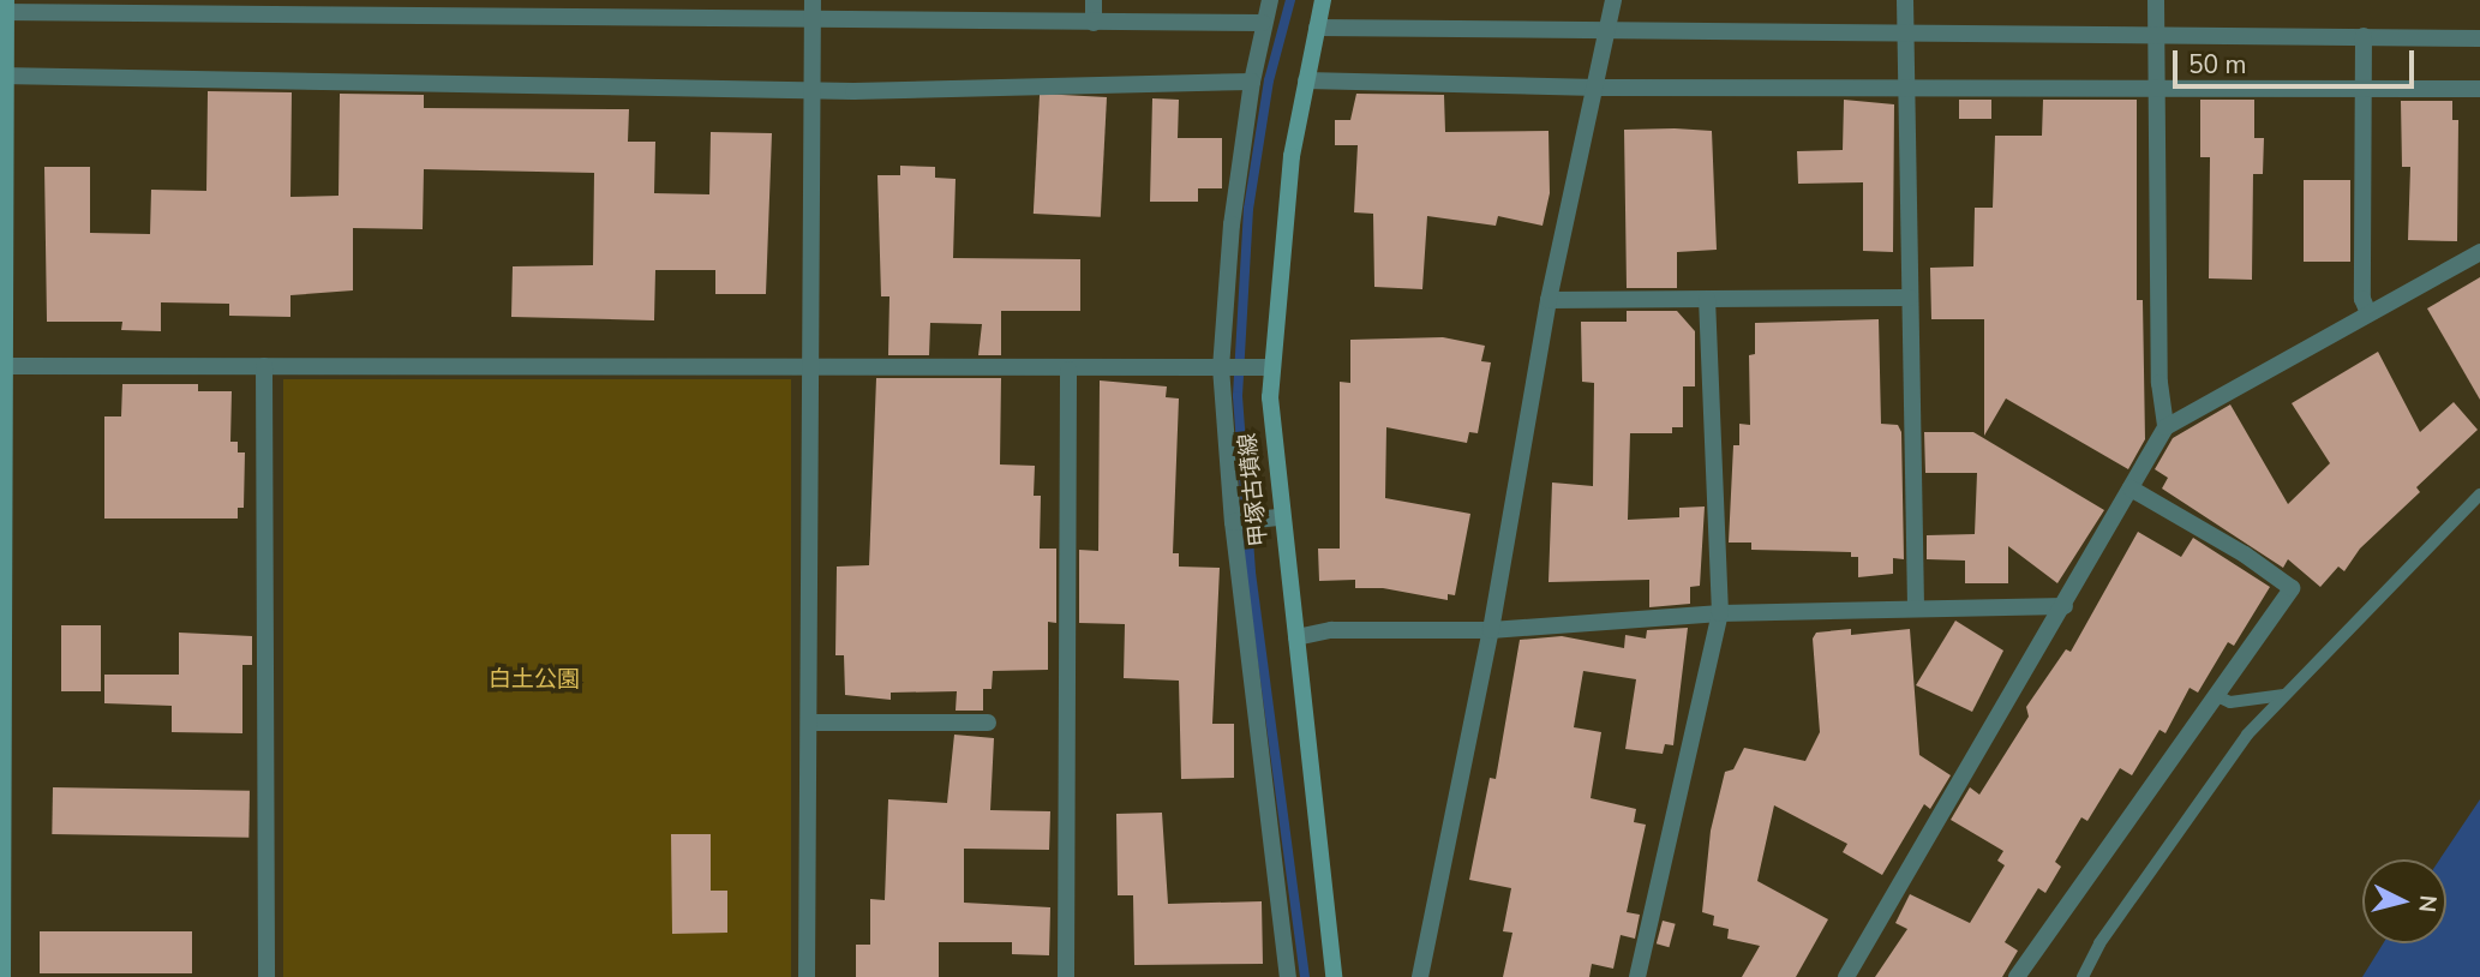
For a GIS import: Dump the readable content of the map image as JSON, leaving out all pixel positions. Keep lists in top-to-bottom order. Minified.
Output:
{"streets":{"main road":["甲塚古墳線"]},"parks":["白土公園"],"scale_bar":"50 m","north":"right"}
